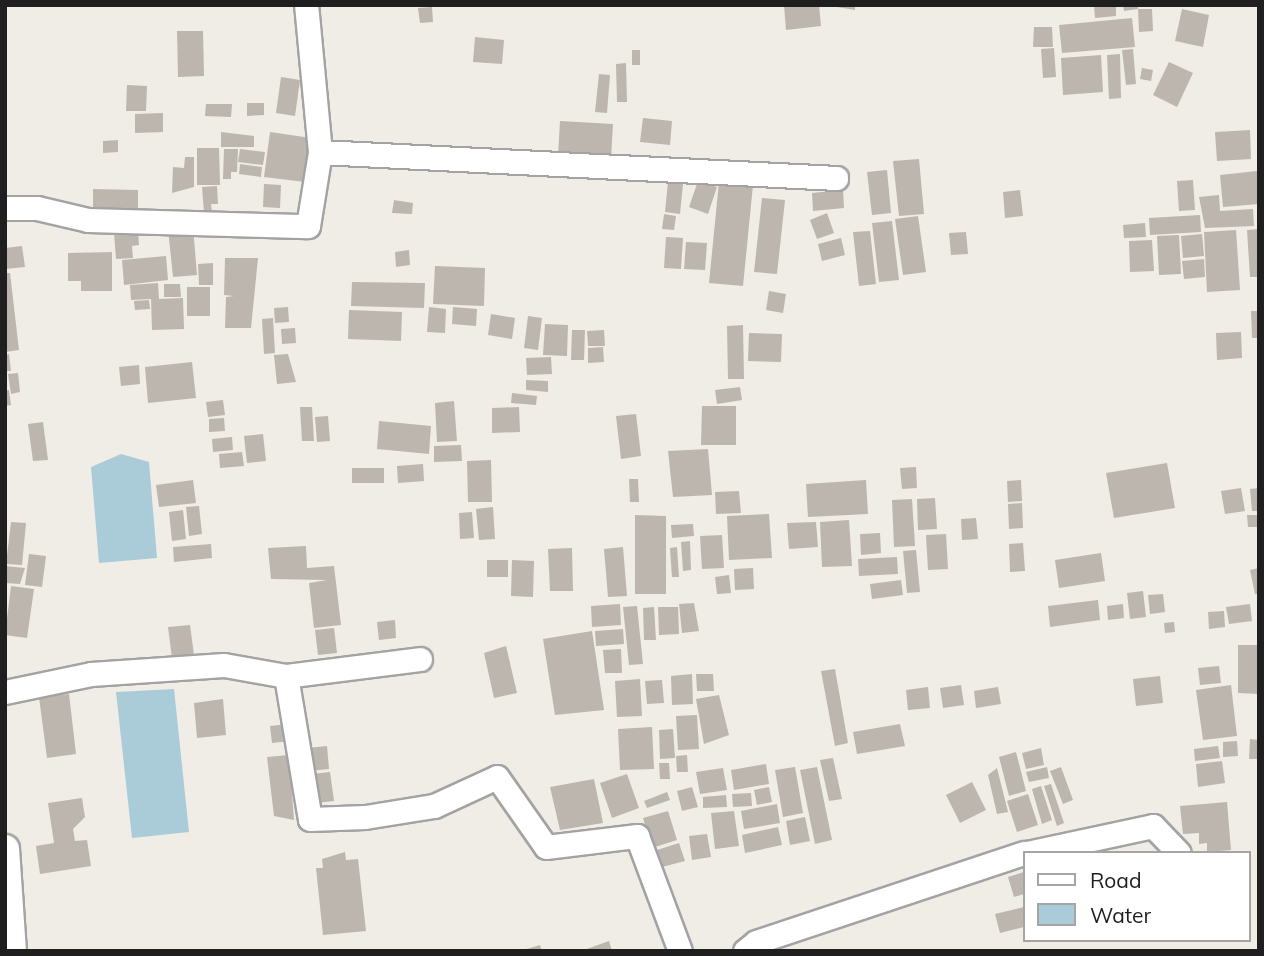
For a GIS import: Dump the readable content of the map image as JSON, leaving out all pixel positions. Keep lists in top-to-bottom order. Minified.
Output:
{"legend":["Road","Water"]}
